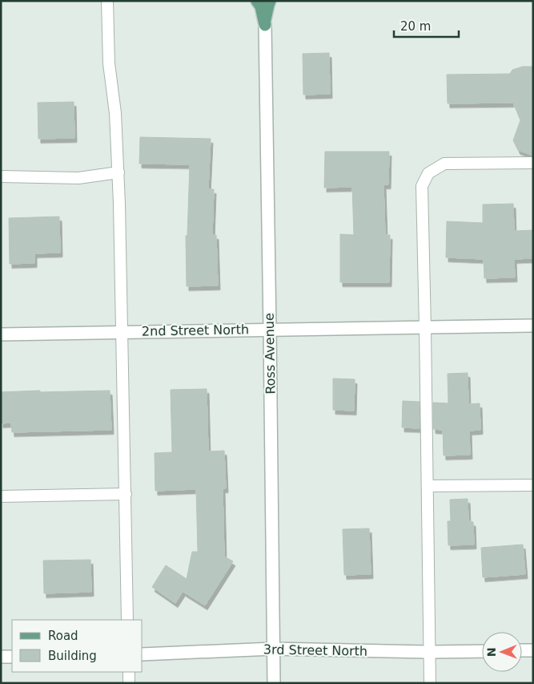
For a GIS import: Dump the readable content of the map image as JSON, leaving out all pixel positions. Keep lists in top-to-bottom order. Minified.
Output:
{"streets":{"street":["2nd Street North","Ross Avenue","3rd Street North"]},"crossings":[["2nd Street North","Ross Avenue"],["Ross Avenue","3rd Street North"]],"legend":["Road","Building"],"scale_bar":"20 m","north":"left"}
